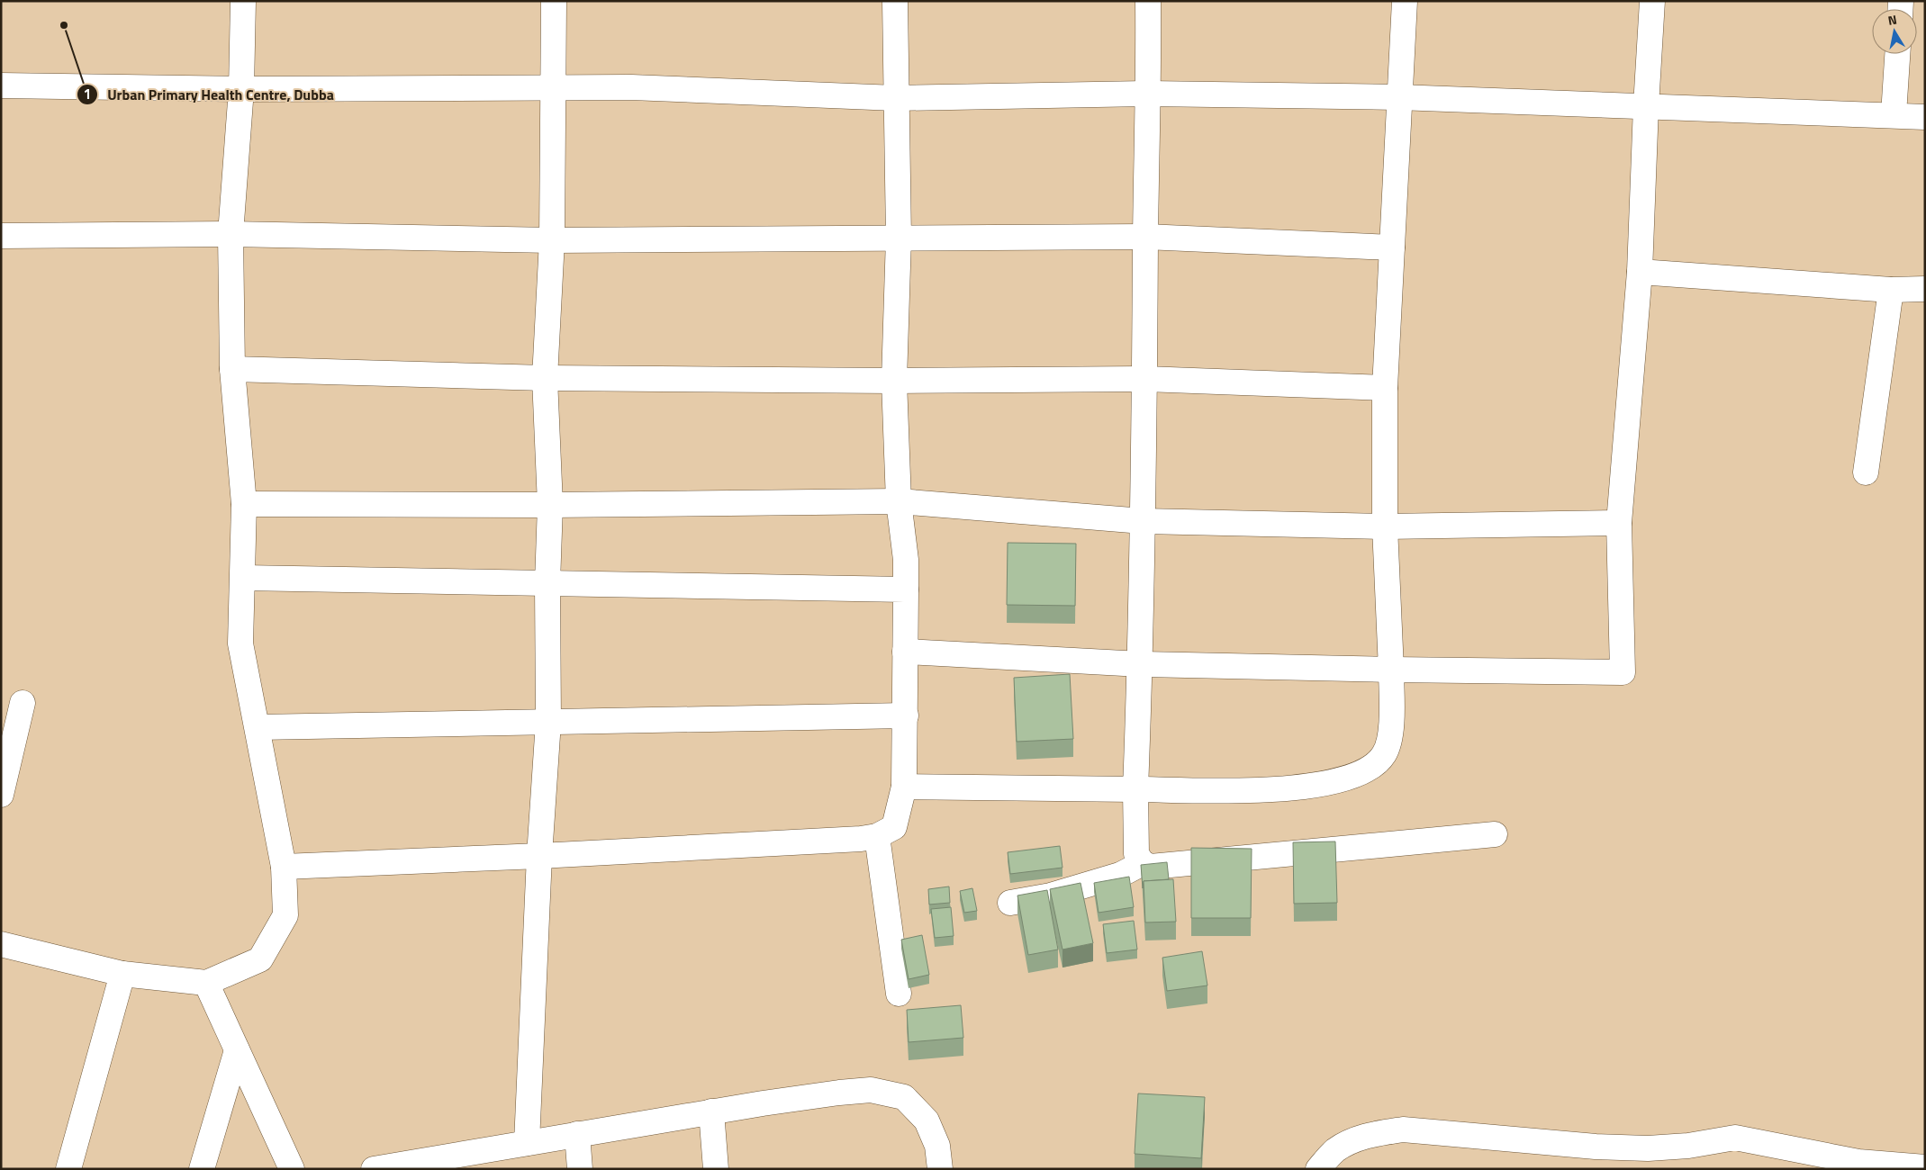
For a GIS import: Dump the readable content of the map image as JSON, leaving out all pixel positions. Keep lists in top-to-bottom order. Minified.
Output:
{"places":["Urban Primary Health Centre, Dubba"],"north":"top"}
